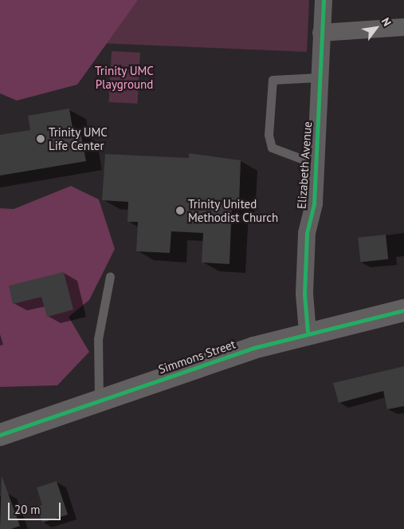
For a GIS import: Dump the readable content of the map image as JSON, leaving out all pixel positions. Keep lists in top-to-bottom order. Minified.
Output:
{"streets":{"street":["Elizabeth Avenue","Simmons Street"]},"crossings":[["Elizabeth Avenue","Simmons Street"]],"parks":["Trinity UMC Playground"],"places":["Trinity UMC Life Center","Trinity United Methodist Church"],"scale_bar":"20 m","north":"top right"}
